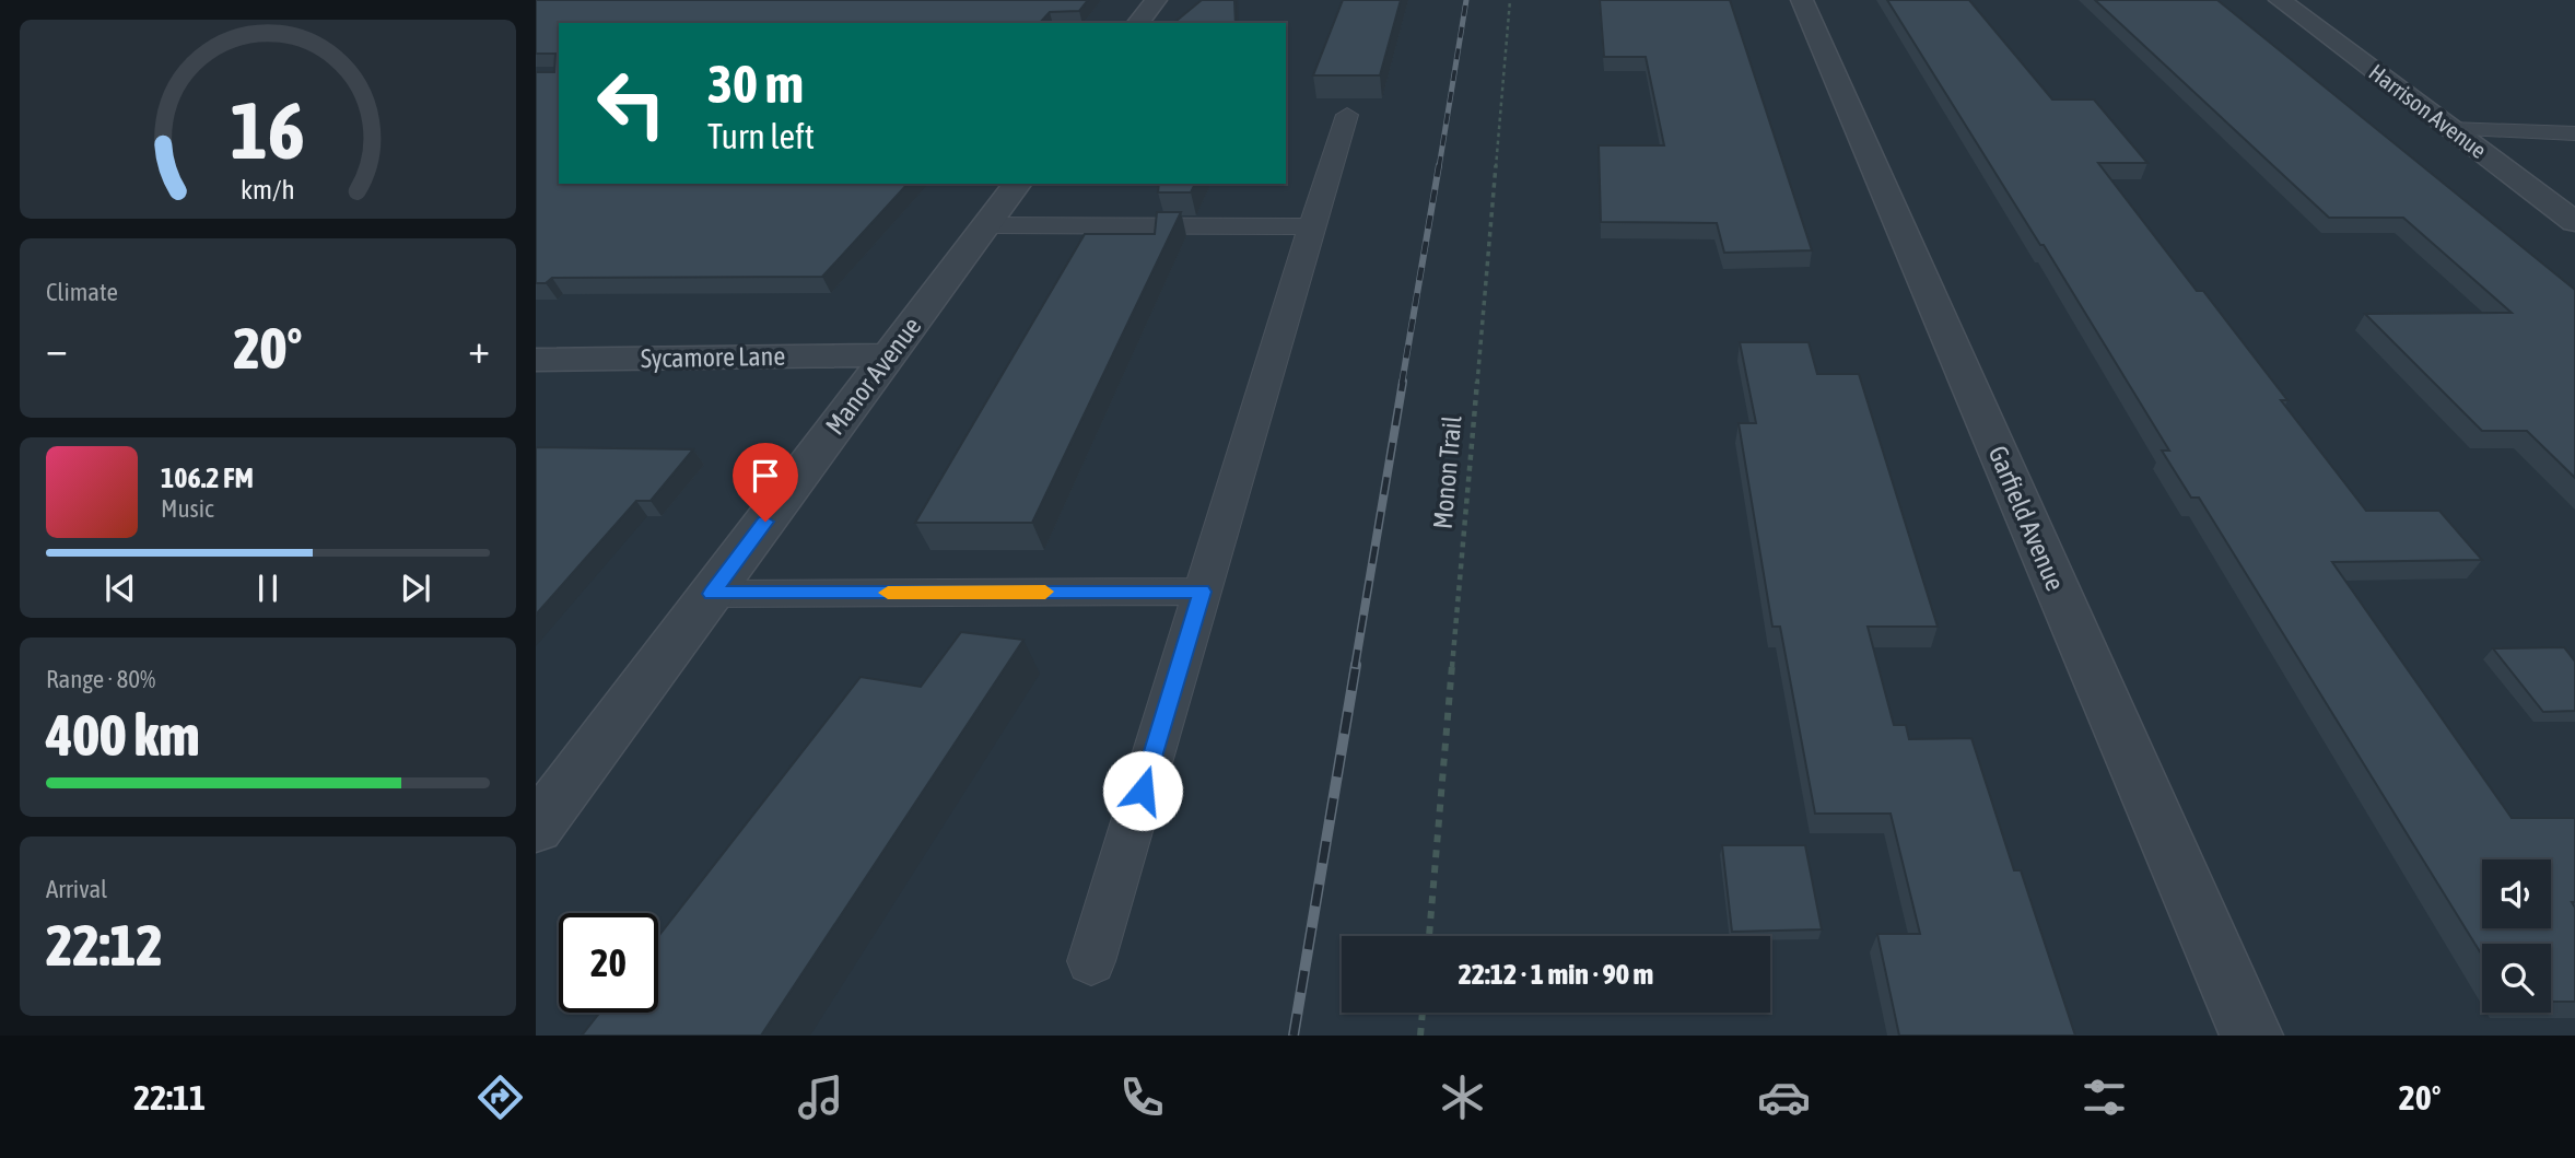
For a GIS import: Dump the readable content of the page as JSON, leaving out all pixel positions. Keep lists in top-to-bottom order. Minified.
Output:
{"streets":{"street":["Harrison Avenue","Sycamore Lane","Manor Avenue","Garfield Avenue"],"path":["Monon Trail"]},"crossings":[["Sycamore Lane","Manor Avenue"]],"page":{"turn":["30 m","Turn left"],"tile":["Climate",["Range · 80%","400 km"],["Arrival","22:12"]],"heat":["−","20°","+"],"song":["106.2 FM","Music"],"limit":"20","trip":"22:12 · 1 min · 90 m","tabs":["22:11","20°"],"gauge":["16","km/h"]}}
